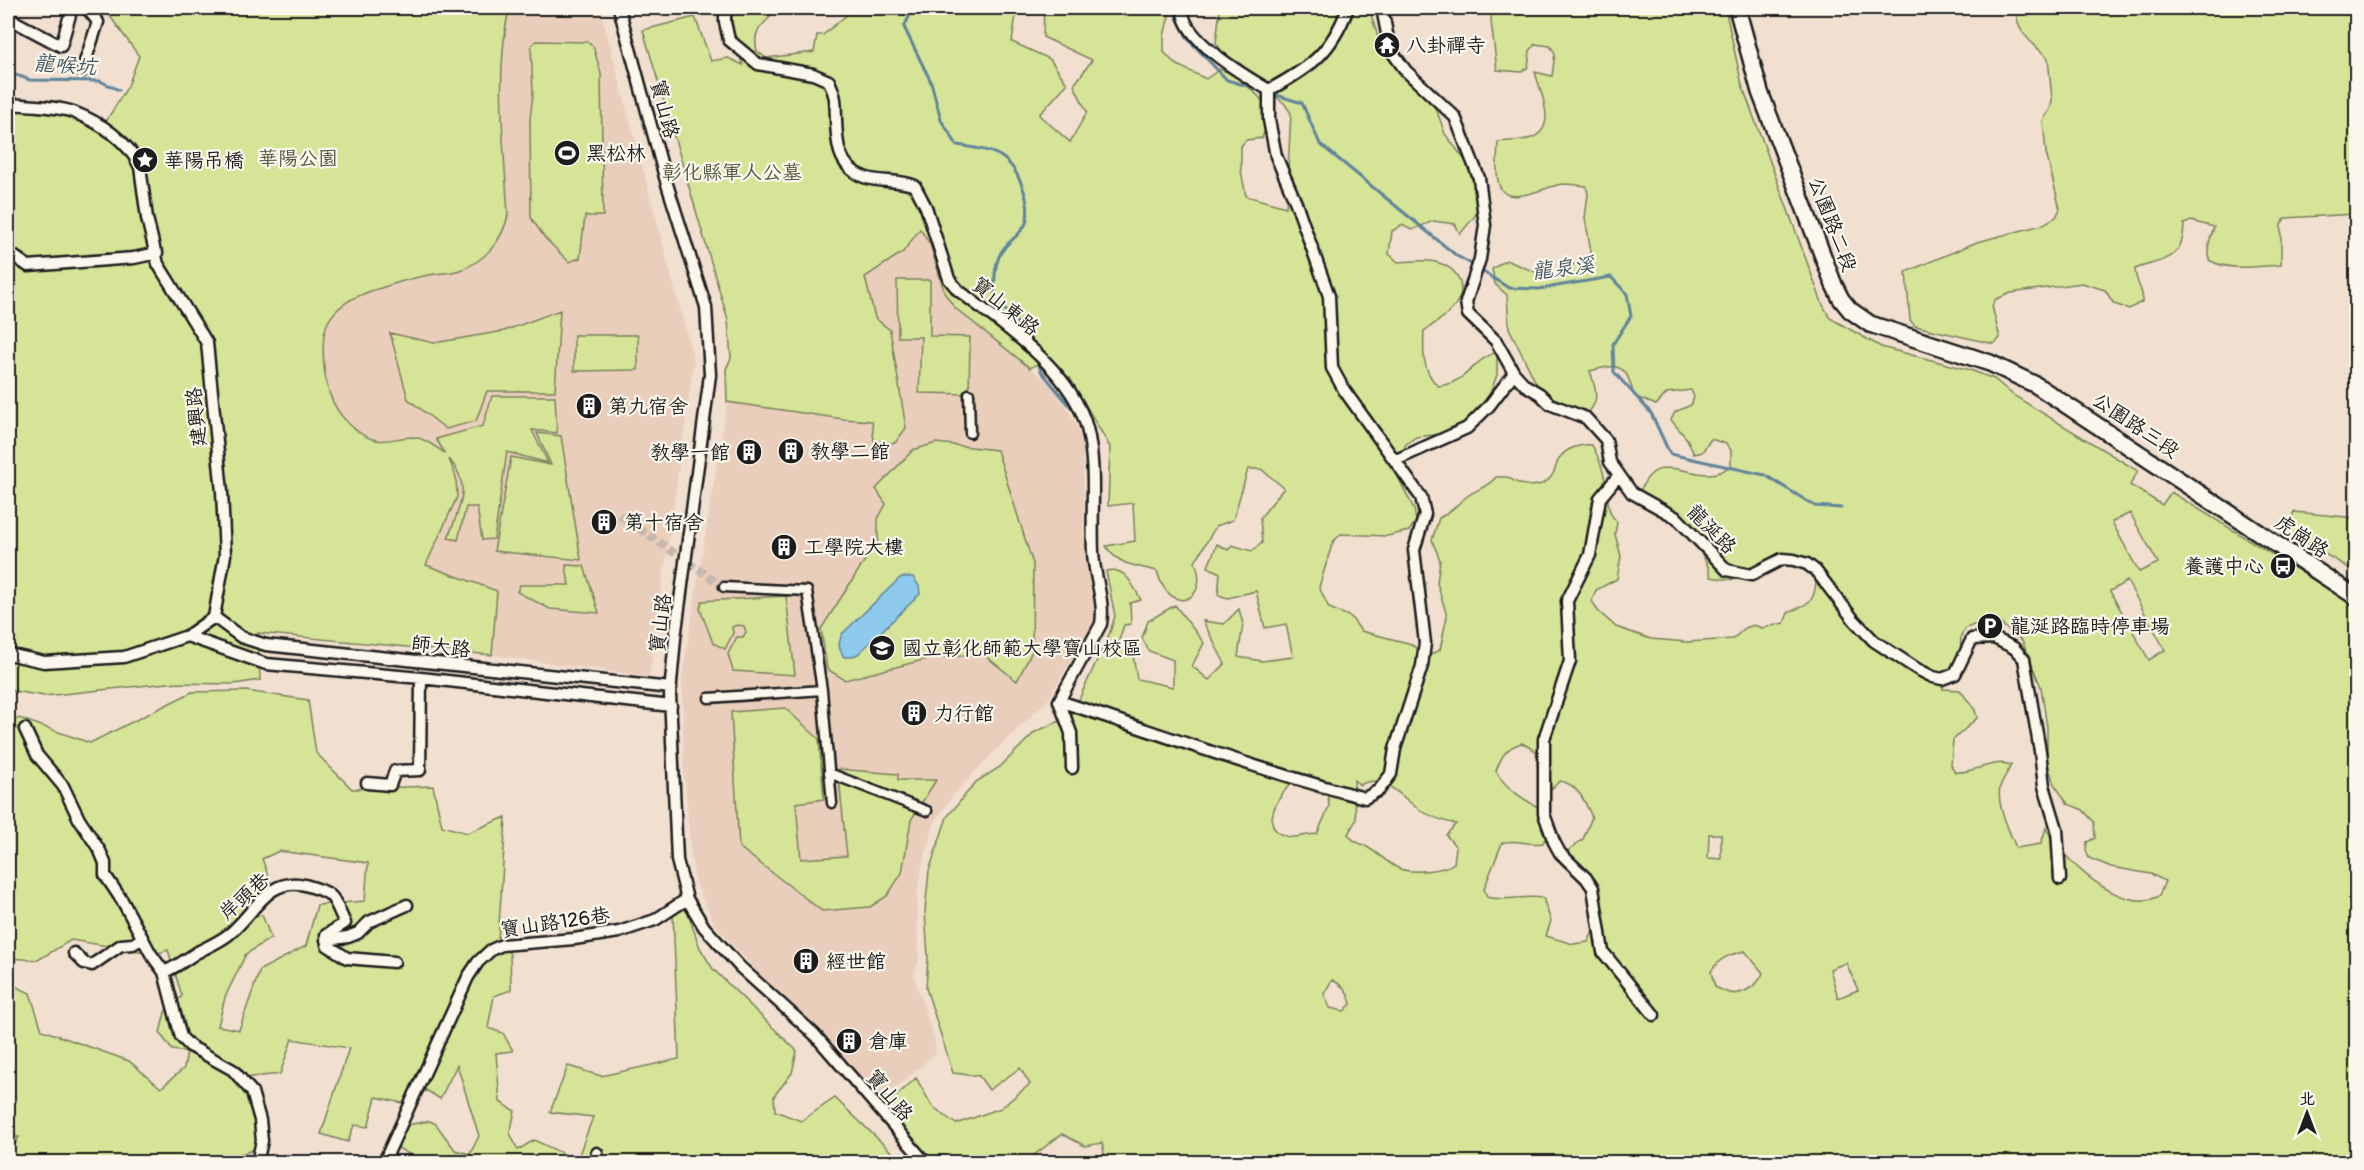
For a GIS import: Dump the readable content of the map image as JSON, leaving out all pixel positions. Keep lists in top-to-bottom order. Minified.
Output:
{"streets":{"main road":["公園路二段","公園路三段","虎崗路"],"street":["寶山路","寶山東路","建興路","龍涎路","師大路","岸頭巷","寶山路126巷"]},"crossings":[["寶山路","師大路"],["寶山路","寶山路126巷"],["公園路二段","公園路三段"],["建興路","師大路"],["公園路三段","虎崗路"]],"water":["龍喉坑","龍泉溪"],"parks":["華陽公園","彰化縣軍人公墓"],"places":{"temple":["八卦禪寺"],"sports":["黑松林"],"place":["華陽吊橋"],"building":["第九宿舍","教學二館","教學一館","第十宿舍","工學院大樓","力行館","經世館","倉庫"],"bus stop":["養護中心"],"parking":["龍涎路臨時停車場"],"school or university":["國立彰化師範大學寶山校區"]},"north":"top"}
